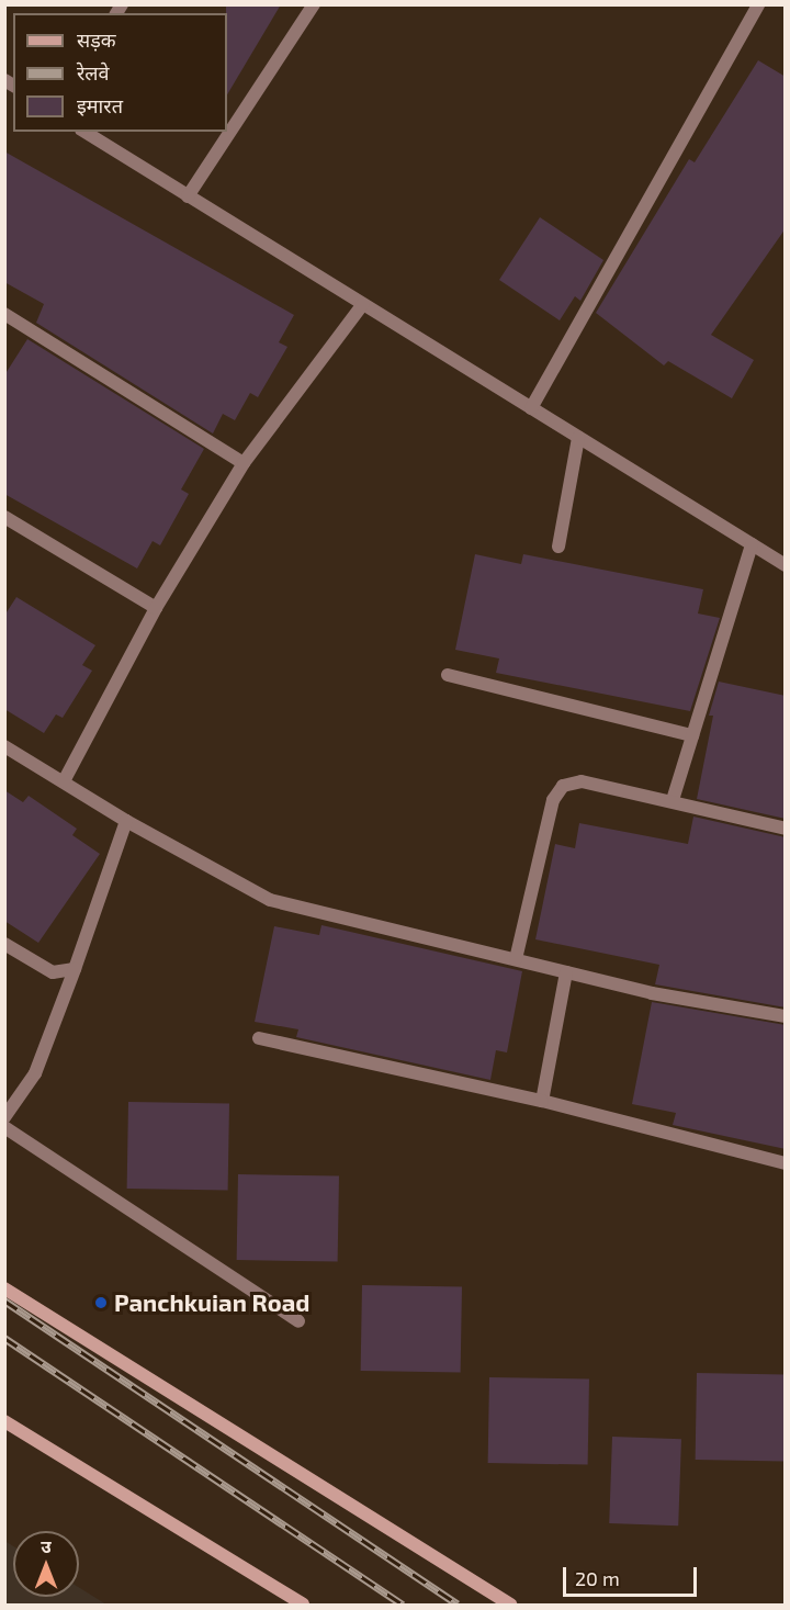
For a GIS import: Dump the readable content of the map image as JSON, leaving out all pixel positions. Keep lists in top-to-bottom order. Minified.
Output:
{"places":["Panchkuian Road"],"legend":["सड़क","रेलवे","इमारत"],"scale_bar":"20 m","north":"top"}
